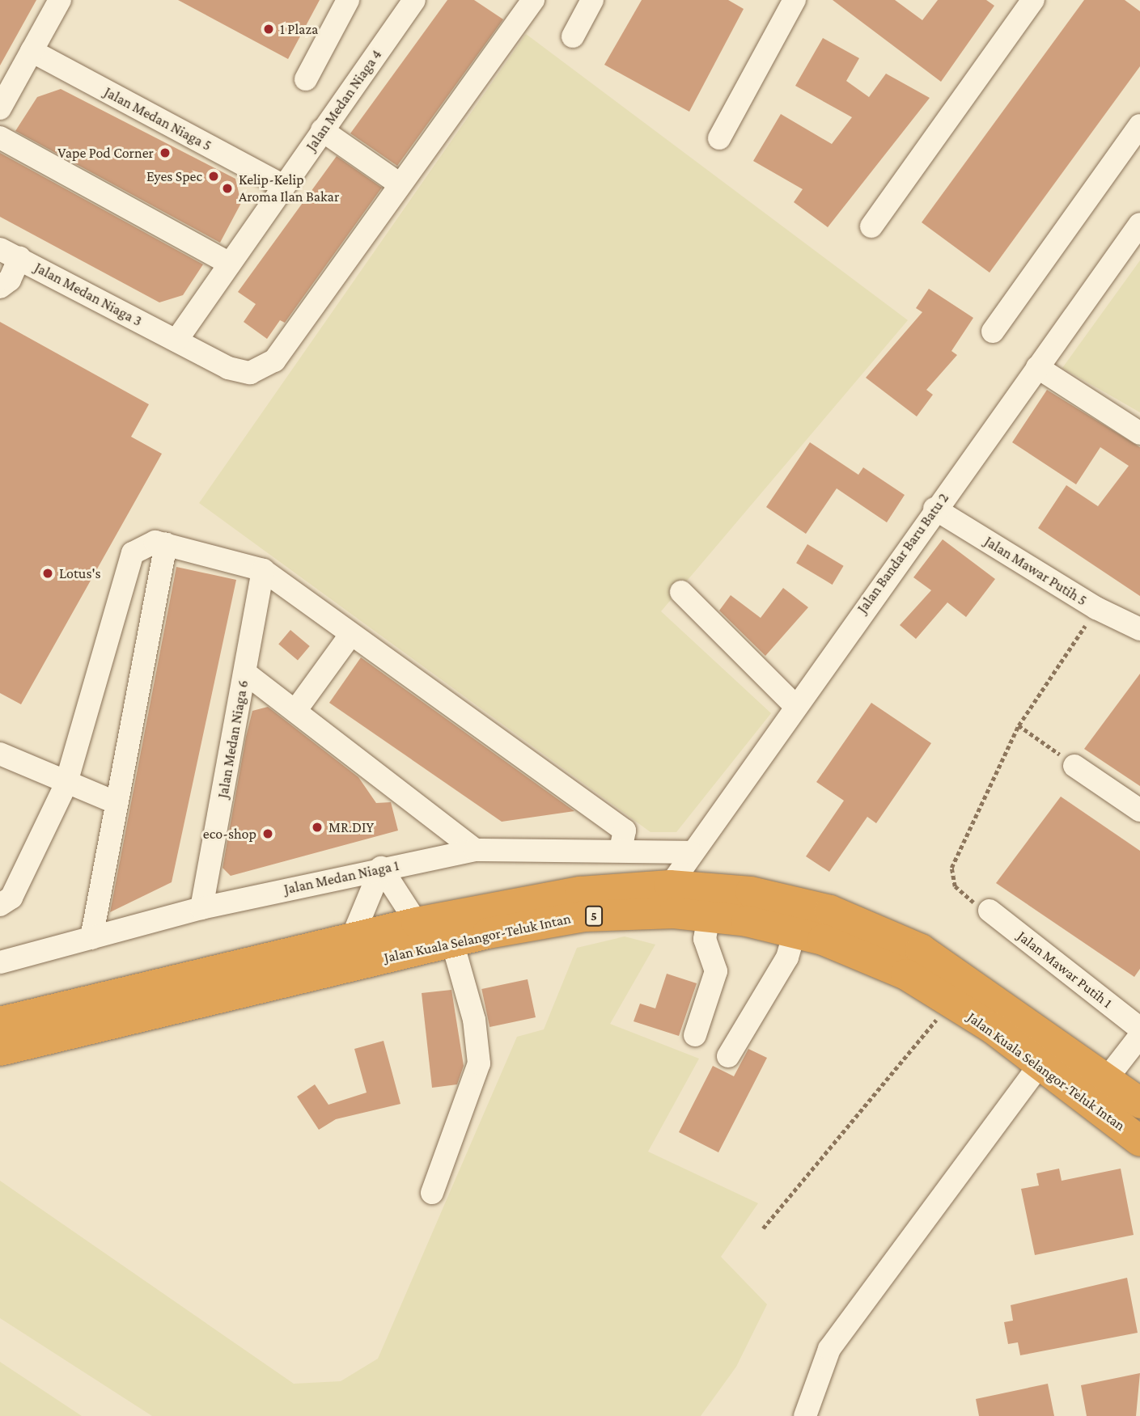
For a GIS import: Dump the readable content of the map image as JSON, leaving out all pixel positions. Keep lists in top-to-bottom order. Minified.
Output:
{"streets":{"highway":["5","Jalan Kuala Selangor-Teluk Intan"],"street":["Jalan Medan Niaga 4","Jalan Medan Niaga 5","Jalan Medan Niaga 3","Jalan Bandar Baru Batu 2","Jalan Mawar Putih 5","Jalan Medan Niaga 6","Jalan Medan Niaga 1","Jalan Mawar Putih 1"]},"crossings":[["Jalan Medan Niaga 4","Jalan Medan Niaga 5"],["Jalan Medan Niaga 4","Jalan Medan Niaga 3"],["Jalan Bandar Baru Batu 2","Jalan Mawar Putih 5"],["Jalan Bandar Baru Batu 2","Jalan Medan Niaga 1"],["Jalan Bandar Baru Batu 2","Jalan Kuala Selangor-Teluk Intan"],["Jalan Medan Niaga 6","Jalan Medan Niaga 1"]],"places":["1 Plaza","Vape Pod Corner","Eyes Spec","Kelip-Kelip Aroma Ilan Bakar","Lotus's","MR.DIY","eco-shop"]}
